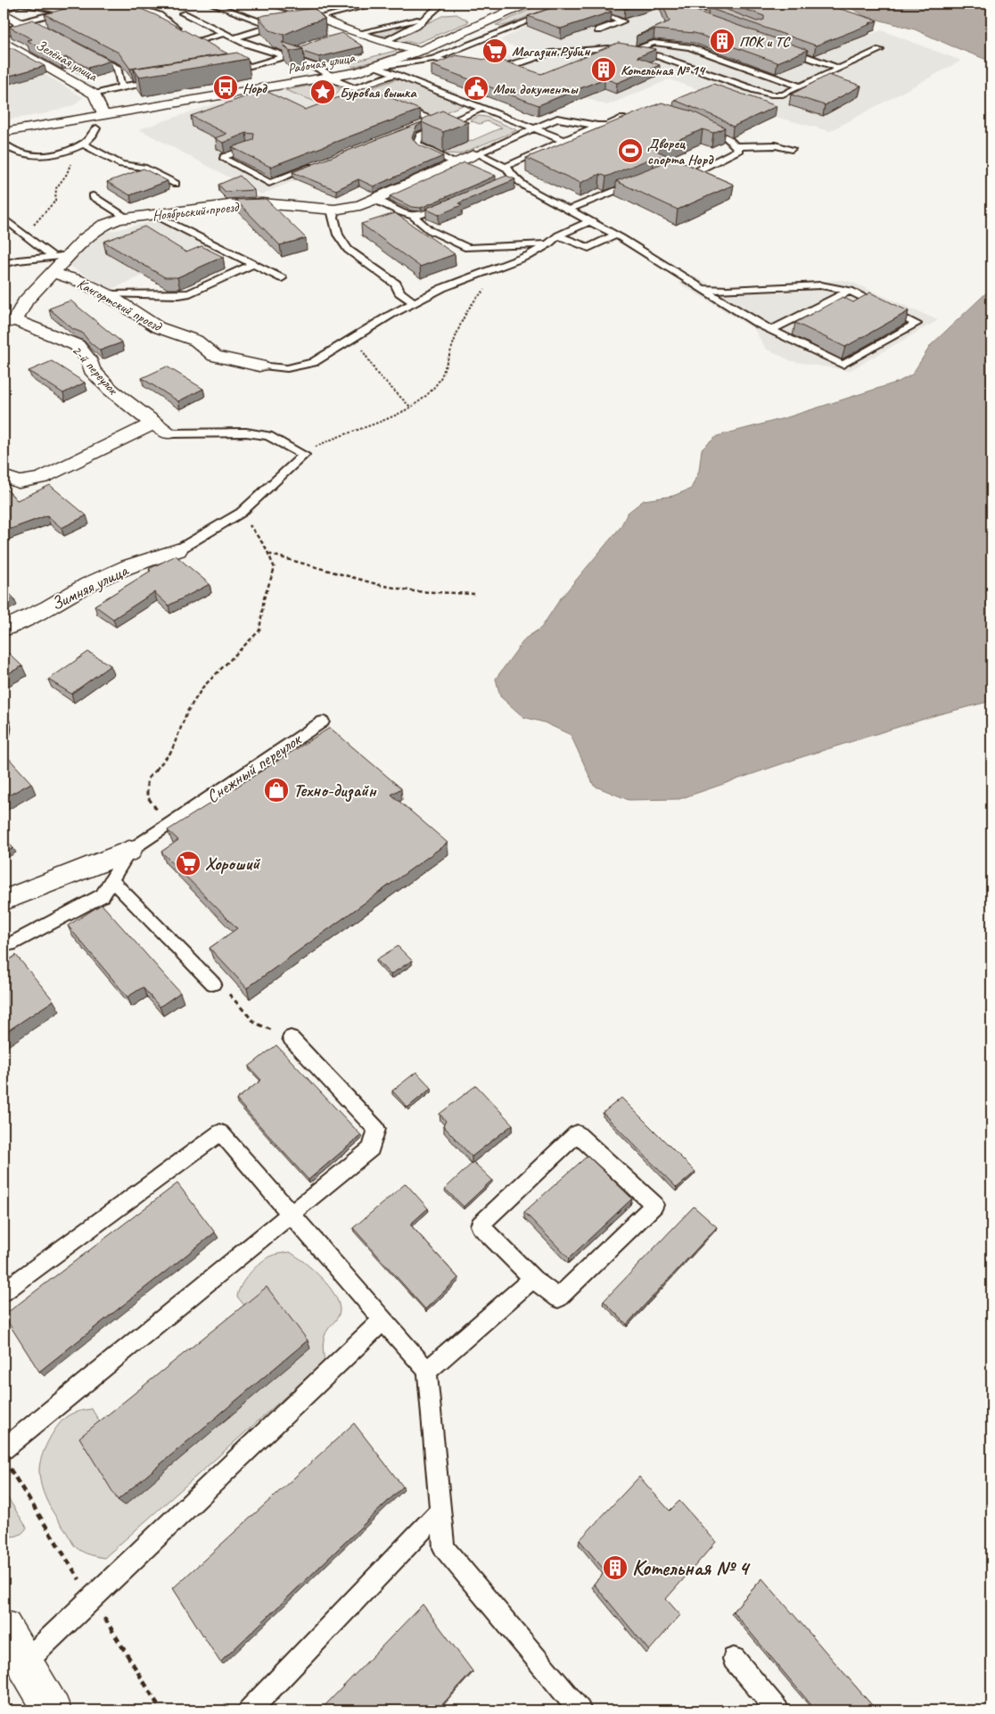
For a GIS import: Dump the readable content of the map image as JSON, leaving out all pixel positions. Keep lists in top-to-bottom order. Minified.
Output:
{"streets":{"street":["Зелёная улица","Рабочая улица","Ноябрьский проезд","Качгортский проезд","2-й переулок","Зимняя улица"],"lane":["Снежный переулок"]},"crossings":[["Зелёная улица","Рабочая улица"],["Ноябрьский проезд","Качгортский проезд"],["Ноябрьский проезд","2-й переулок"]],"places":{"building":["ПОК и ТС","Котельная № 14","Котельная № 4"],"supermarket":["Магазин Рубин","Хороший"],"bus stop":["Норд"],"public building":["Мои документы"],"place":["Буровая вышка"],"sports":["Дворец спорта Норд"],"shop":["Техно-дизайн"]}}
